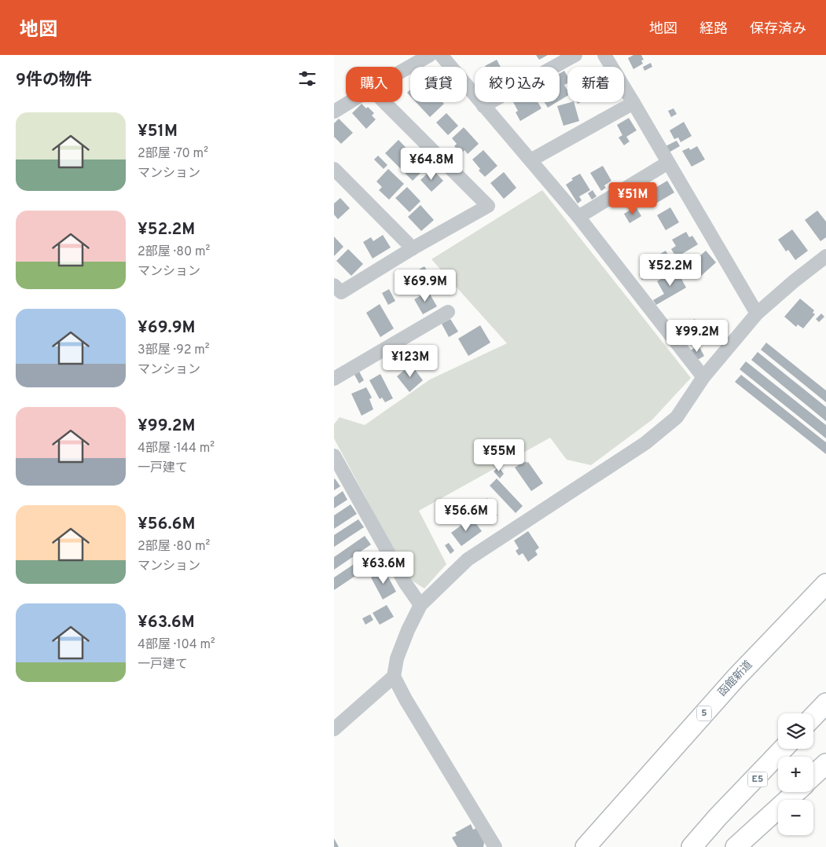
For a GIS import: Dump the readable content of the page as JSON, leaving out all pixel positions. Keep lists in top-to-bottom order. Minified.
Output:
{"streets":{"highway":["函館新道","5","E5"]},"page":{"header":"地図","nav":["地図","経路","保存済み"],"heading":"9件の物件","chip":["購入","賃貸","絞り込み","新着"],"list":[{"name":"¥51M","note":"2部屋 · 70 m² · マンション"},{"name":"¥52.2M","note":"2部屋 · 80 m² · マンション"},{"name":"¥69.9M","note":"3部屋 · 92 m² · マンション"},{"name":"¥99.2M","note":"4部屋 · 144 m² · 一戸建て"},{"name":"¥56.6M","note":"2部屋 · 80 m² · マンション"},{"name":"¥63.6M","note":"4部屋 · 104 m² · 一戸建て"}],"price":["¥64.8M","¥51M","¥52.2M","¥69.9M","¥99.2M","¥123M","¥55M","¥56.6M","¥63.6M"],"map_buttons":["+","−"]}}
